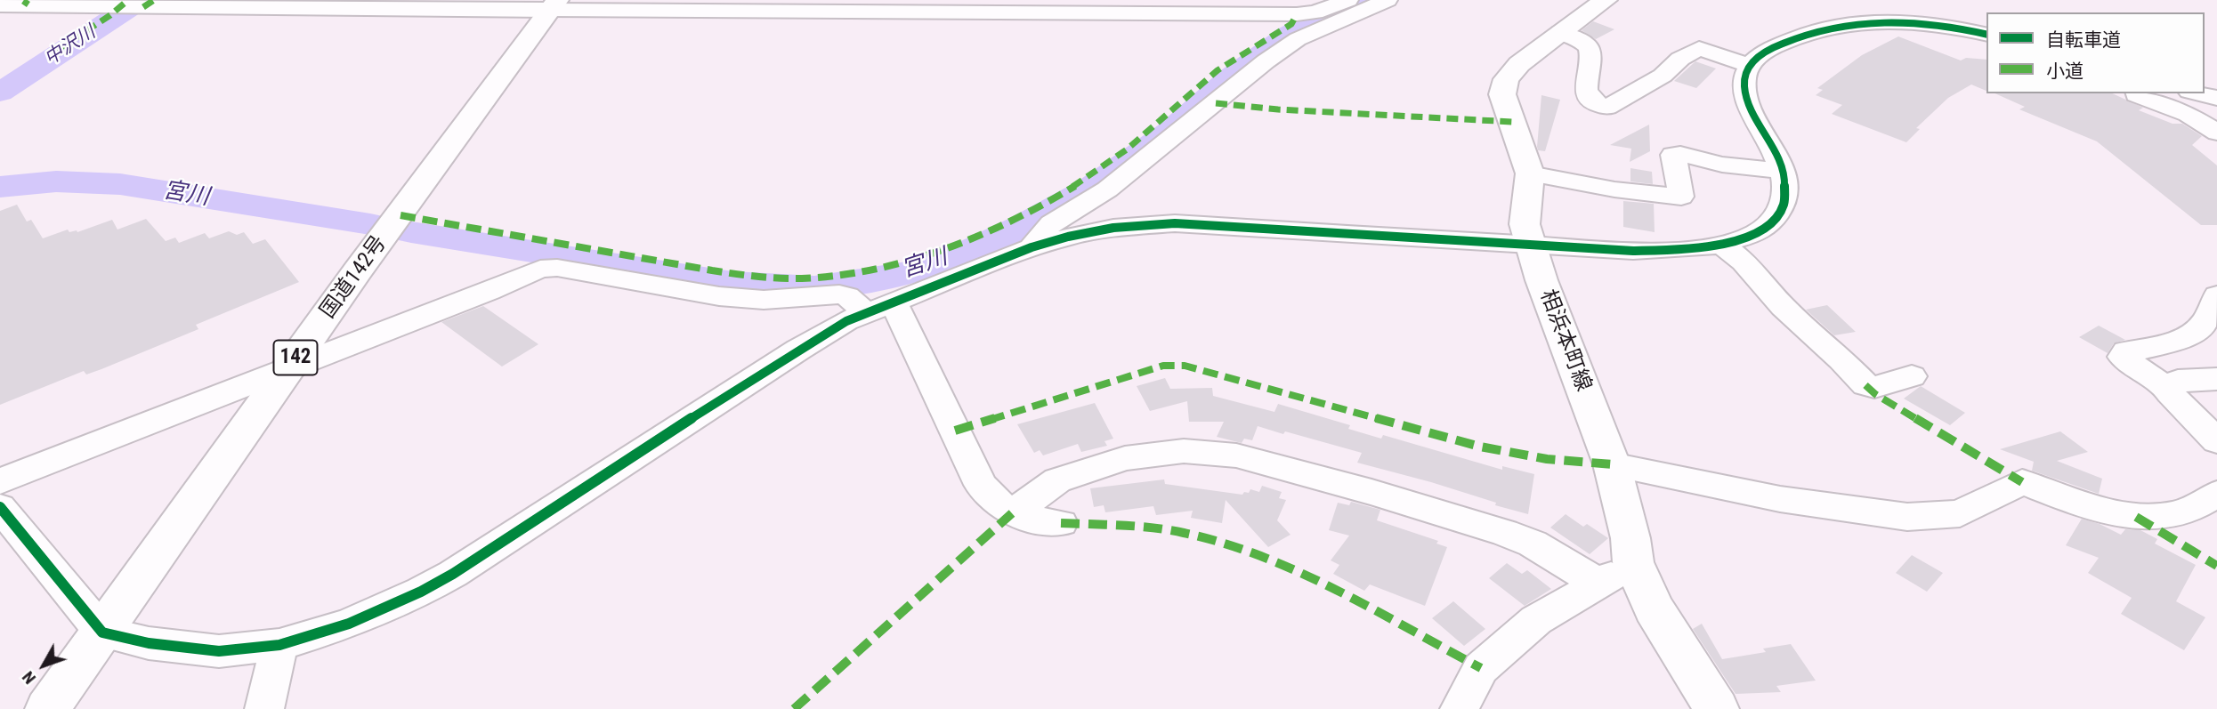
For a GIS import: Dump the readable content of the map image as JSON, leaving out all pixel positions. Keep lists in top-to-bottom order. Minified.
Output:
{"streets":{"main road":["国道142号","相浜本町線","142"]},"water":["中沢川","宮川"],"legend":["自転車道","小道"],"north":"bottom left"}
